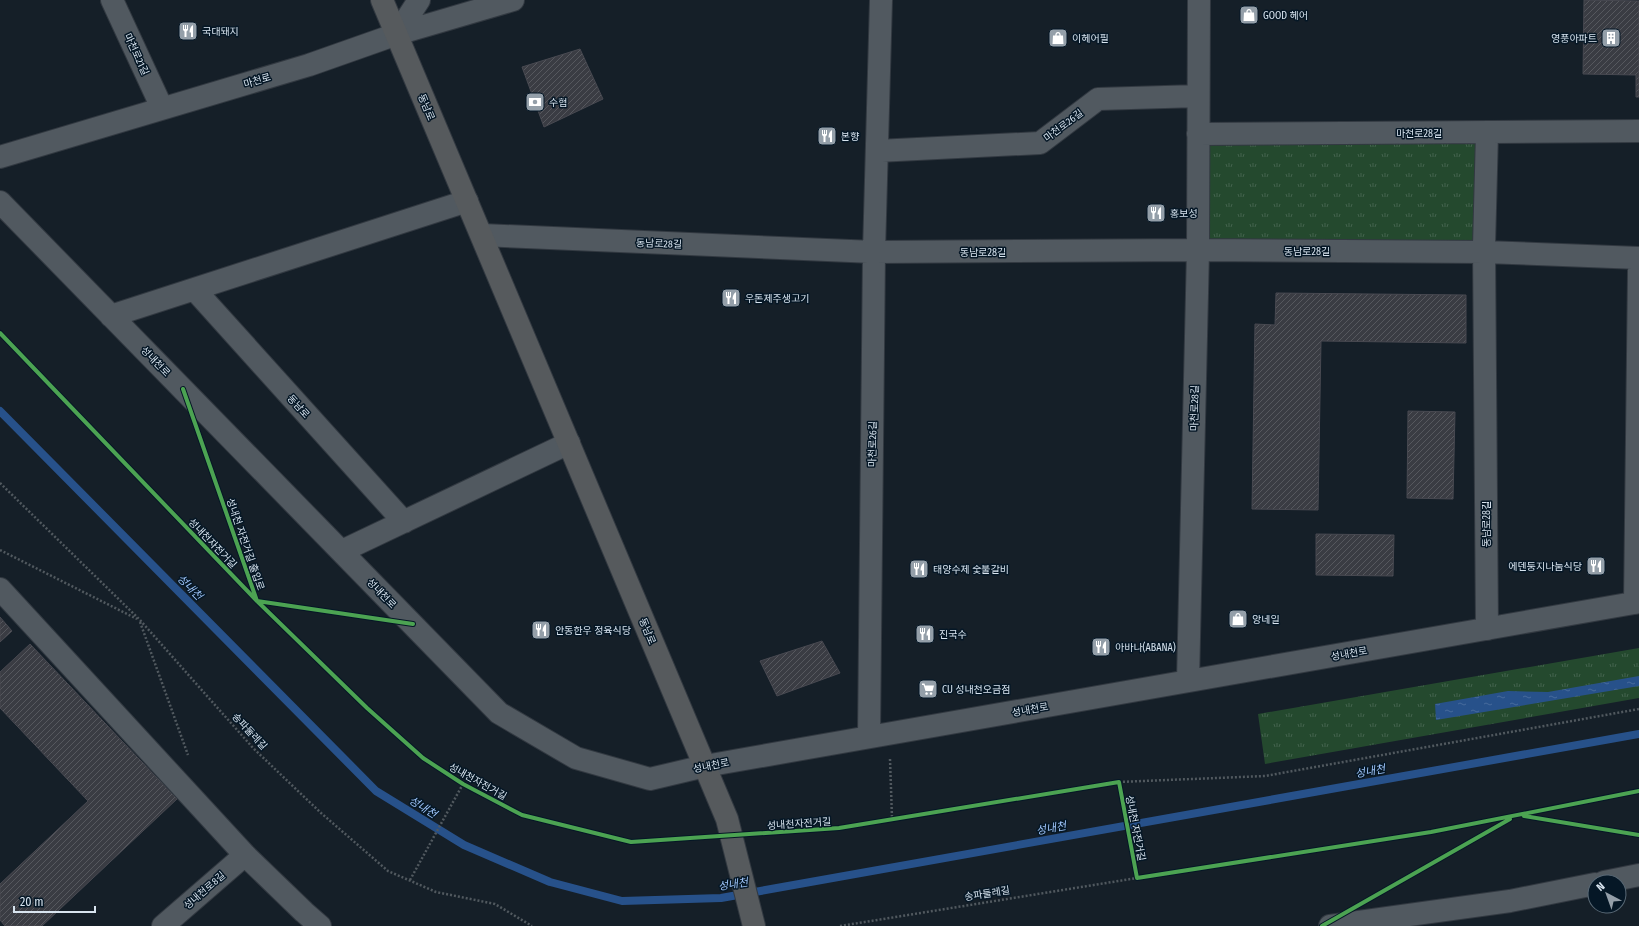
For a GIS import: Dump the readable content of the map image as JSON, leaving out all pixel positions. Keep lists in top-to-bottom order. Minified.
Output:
{"streets":{"main road":["동남로"],"street":["마천로21길","마천로","마천로26길","마천로28길","동남로28길","성내천로","성내천로8길"],"path":["송파둘레길","성내천 자전거길"],"cycle path":["성내천자전거길"]},"crossings":[["마천로21길","마천로"],["마천로","동남로"],["동남로","동남로28길"],["동남로","성내천로"],["마천로26길","마천로28길"],["마천로26길","동남로28길"],["마천로26길","성내천로"],["마천로28길","동남로28길"],["마천로28길","성내천로"],["동남로28길","성내천로"],["송파둘레길","성내천 자전거길"]],"water":["성내천"],"places":{"shop":["GOOD 헤어","이헤어필","앙네일"],"restaurant":["국대돼지","본향","홍보성","우돈제주생고기","에덴둥지나눔식당","태양수제 숯불갈비","안동한우 정육식당","진국수","아바나(ABANA)"],"building":["영풍아파트"],"bank":["수협"],"supermarket":["CU 성내천오금점"]},"scale_bar":"20 m","north":"top left"}
